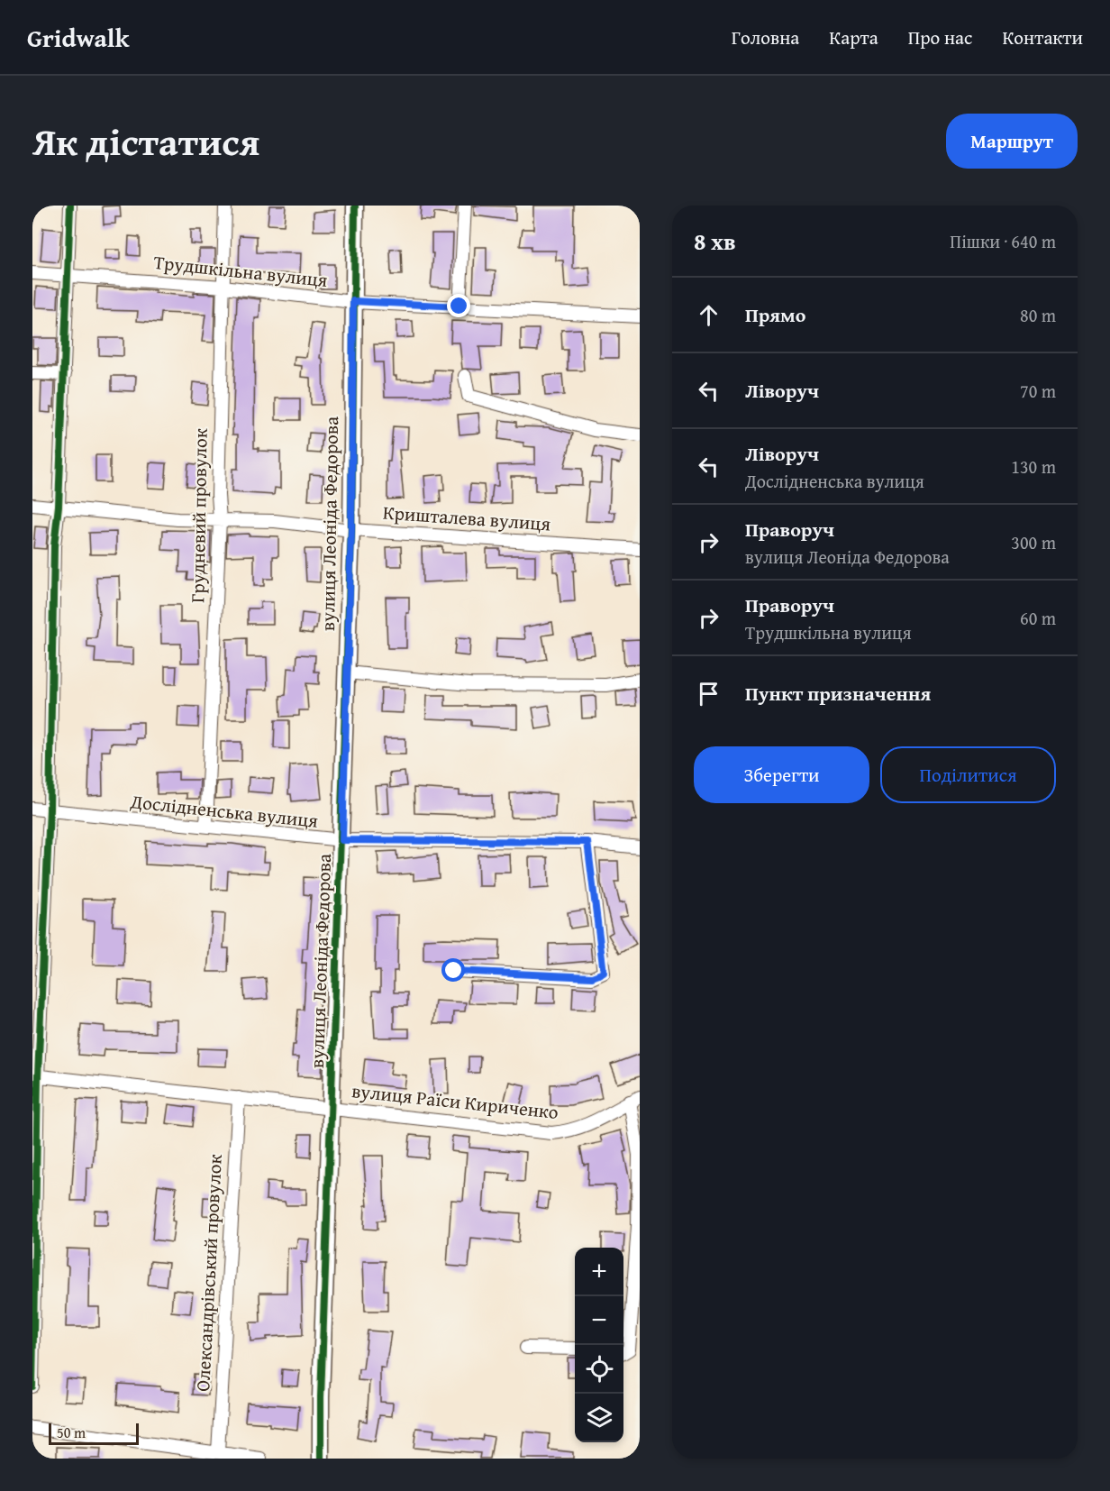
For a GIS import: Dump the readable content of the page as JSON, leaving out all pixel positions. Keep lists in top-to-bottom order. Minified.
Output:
{"streets":{"street":["Трудшкільна вулиця","Грудневий провулок","Кришталева вулиця","вулиця Леоніда Федорова","Дослідненська вулиця","вулиця Раїси Кириченко","Олександрівський провулок"]},"crossings":[["Трудшкільна вулиця","Грудневий провулок"],["Трудшкільна вулиця","вулиця Леоніда Федорова"],["Грудневий провулок","Кришталева вулиця"],["Грудневий провулок","Дослідненська вулиця"],["Кришталева вулиця","вулиця Леоніда Федорова"],["вулиця Леоніда Федорова","Дослідненська вулиця"],["вулиця Леоніда Федорова","вулиця Раїси Кириченко"],["вулиця Раїси Кириченко","Олександрівський провулок"]],"scale_bar":"50 m","page":{"header":"Gridwalk","nav":["Головна","Карта","Про нас","Контакти"],"title":"Як дістатися","buttons":["Маршрут",["Зберегти","Поділитися"]],"heading":["8 хв","Пішки · 640 m"],"list":[["Прямо","80 m"],["Ліворуч","70 m"],["Ліворуч","Дослідненська вулиця","130 m"],["Праворуч","вулиця Леоніда Федорова","300 m"],["Праворуч","Трудшкільна вулиця","60 m"],"Пункт призначення"],"map_buttons":["+","−"],"scale":"50 m"}}
